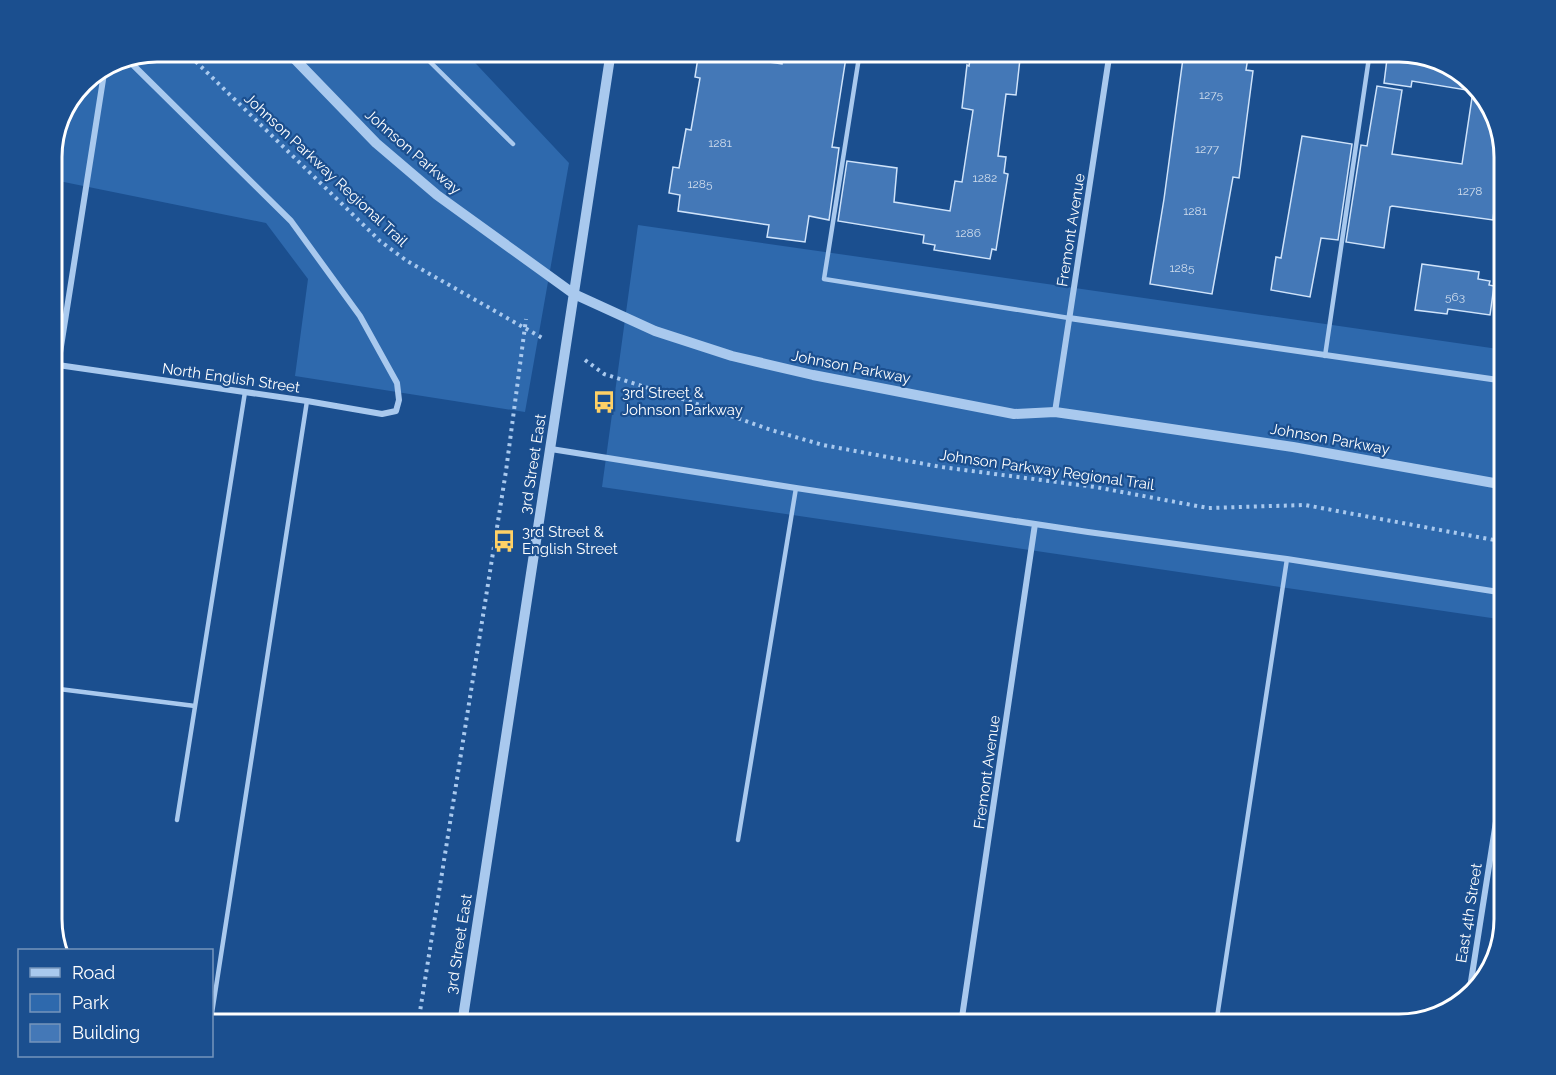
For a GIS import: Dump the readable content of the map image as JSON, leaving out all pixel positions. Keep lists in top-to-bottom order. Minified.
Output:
{"streets":{"street":["Johnson Parkway","Fremont Avenue","North English Street","3rd Street East","East 4th Street"],"path":["Johnson Parkway Regional Trail"]},"crossings":[["Johnson Parkway","Fremont Avenue"],["Johnson Parkway","3rd Street East"]],"places":{"bus stop":["3rd Street & Johnson Parkway","3rd Street & English Street"]},"house_numbers":["1275","1281","1277","1282","1285","1278","1281","1286","1285","563"],"legend":["Road","Park","Building"]}
